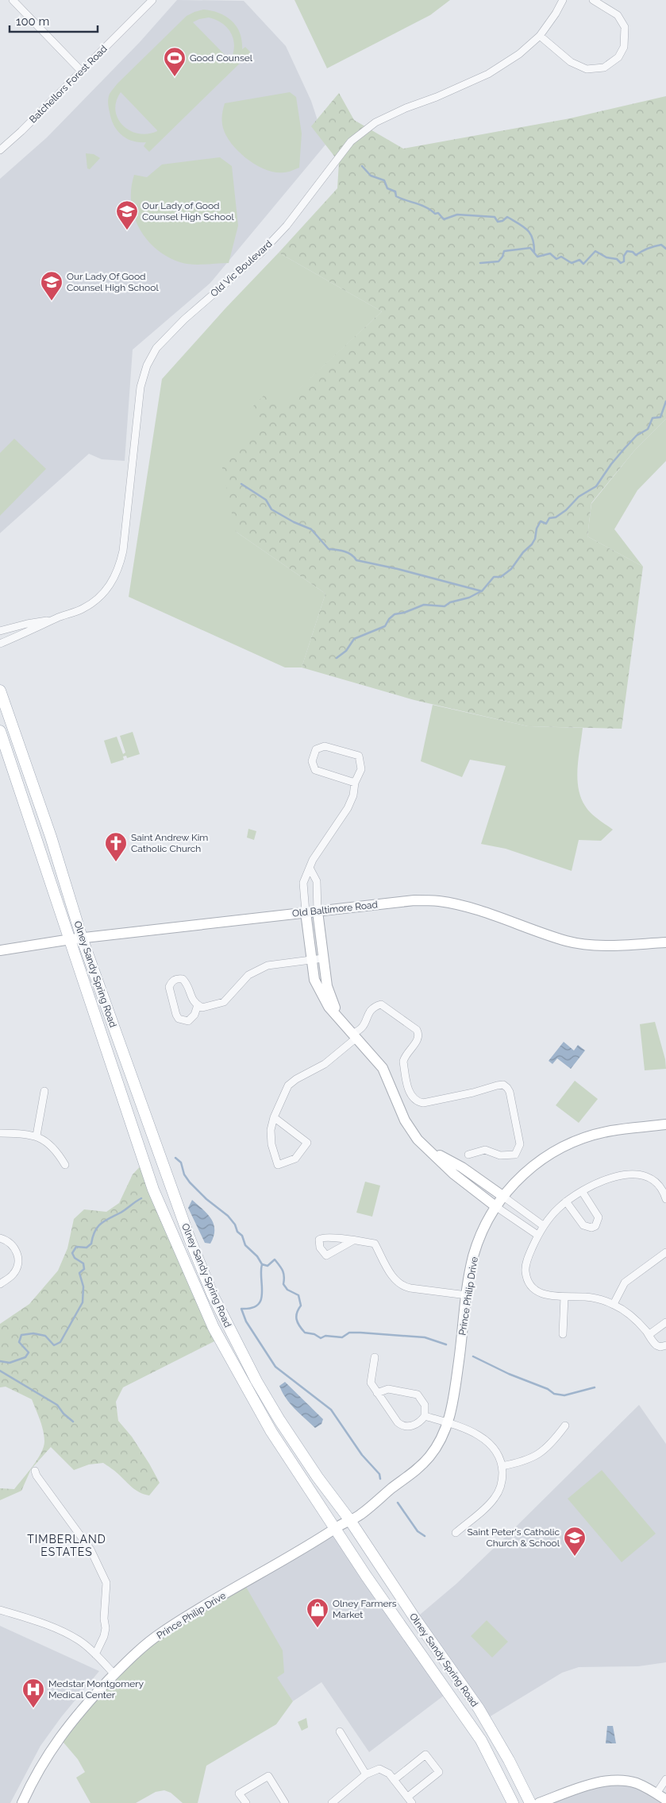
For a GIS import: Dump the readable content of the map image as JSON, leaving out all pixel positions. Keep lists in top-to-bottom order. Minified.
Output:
{"streets":{"main road":["Olney Sandy Spring Road"],"street":["Batchellors Forest Road","Old Vic Boulevard","Old Baltimore Road","Prince Philip Drive"]},"crossings":[["Old Baltimore Road","Olney Sandy Spring Road"],["Olney Sandy Spring Road","Prince Philip Drive"]],"districts":["TIMBERLAND ESTATES"],"places":{"sports":["Good Counsel"],"school or university":["Our Lady of Good Counsel High School","Our Lady Of Good Counsel High School","Saint Peter's Catholic Church & School"],"church":["Saint Andrew Kim Catholic Church"],"shop":["Olney Farmers Market"],"hospital":["Medstar Montgomery Medical Center"]},"scale_bar":"100 m"}
